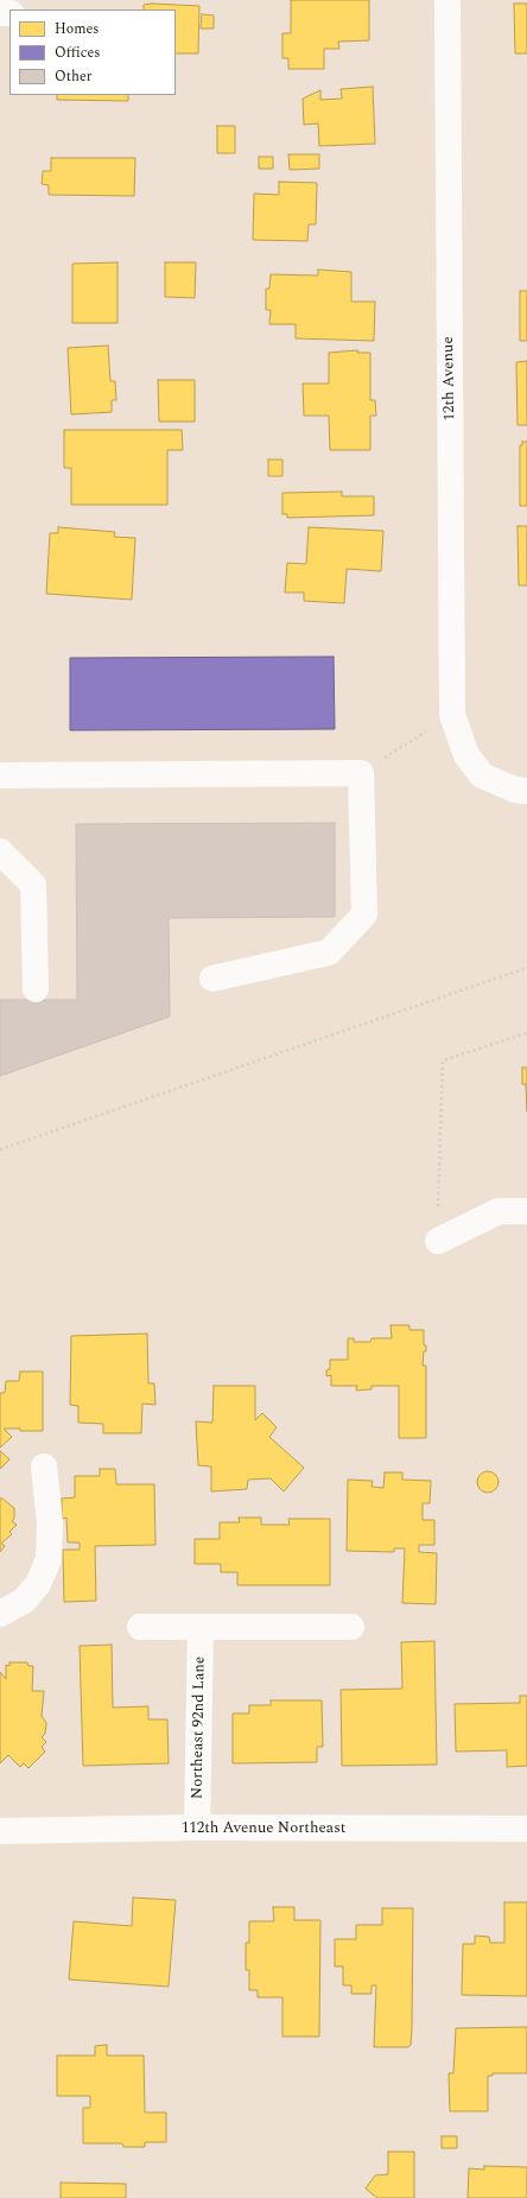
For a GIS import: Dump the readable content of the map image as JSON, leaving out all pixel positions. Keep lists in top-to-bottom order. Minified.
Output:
{"streets":{"street":["12th Avenue","Northeast 92nd Lane","112th Avenue Northeast"]},"crossings":[["Northeast 92nd Lane","112th Avenue Northeast"]],"legend":["Homes","Offices","Other"]}
